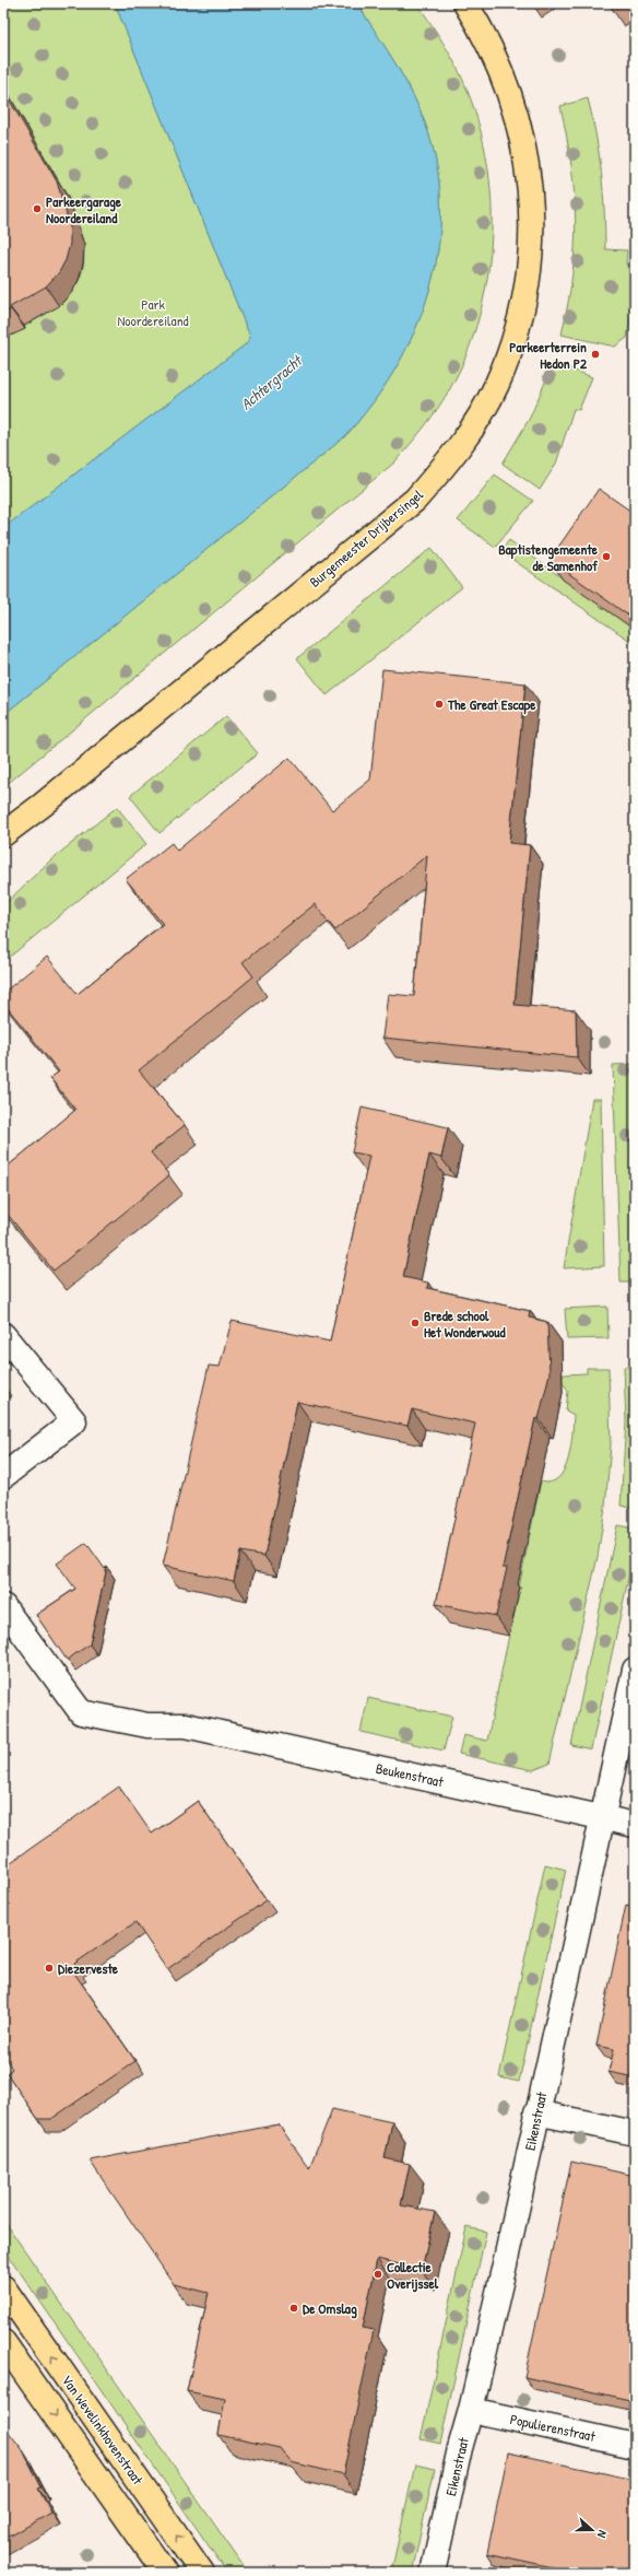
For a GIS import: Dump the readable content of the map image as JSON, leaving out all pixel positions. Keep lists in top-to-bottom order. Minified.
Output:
{"streets":{"main road":["Burgemeester Drijbersingel","Van Wevelinkhovenstraat"],"street":["Beukenstraat","Eikenstraat","Populierenstraat"]},"crossings":[["Beukenstraat","Eikenstraat"],["Eikenstraat","Populierenstraat"]],"water":["Achtergracht"],"parks":["Park Noordereiland"],"places":["Parkeergarage Noordereiland","Parkeerterrein Hedon P2","Baptistengemeente de Samenhof","The Great Escape","Brede school Het Wonderwoud","Diezerveste","Collectie Overijssel","De Omslag"],"north":"right"}
